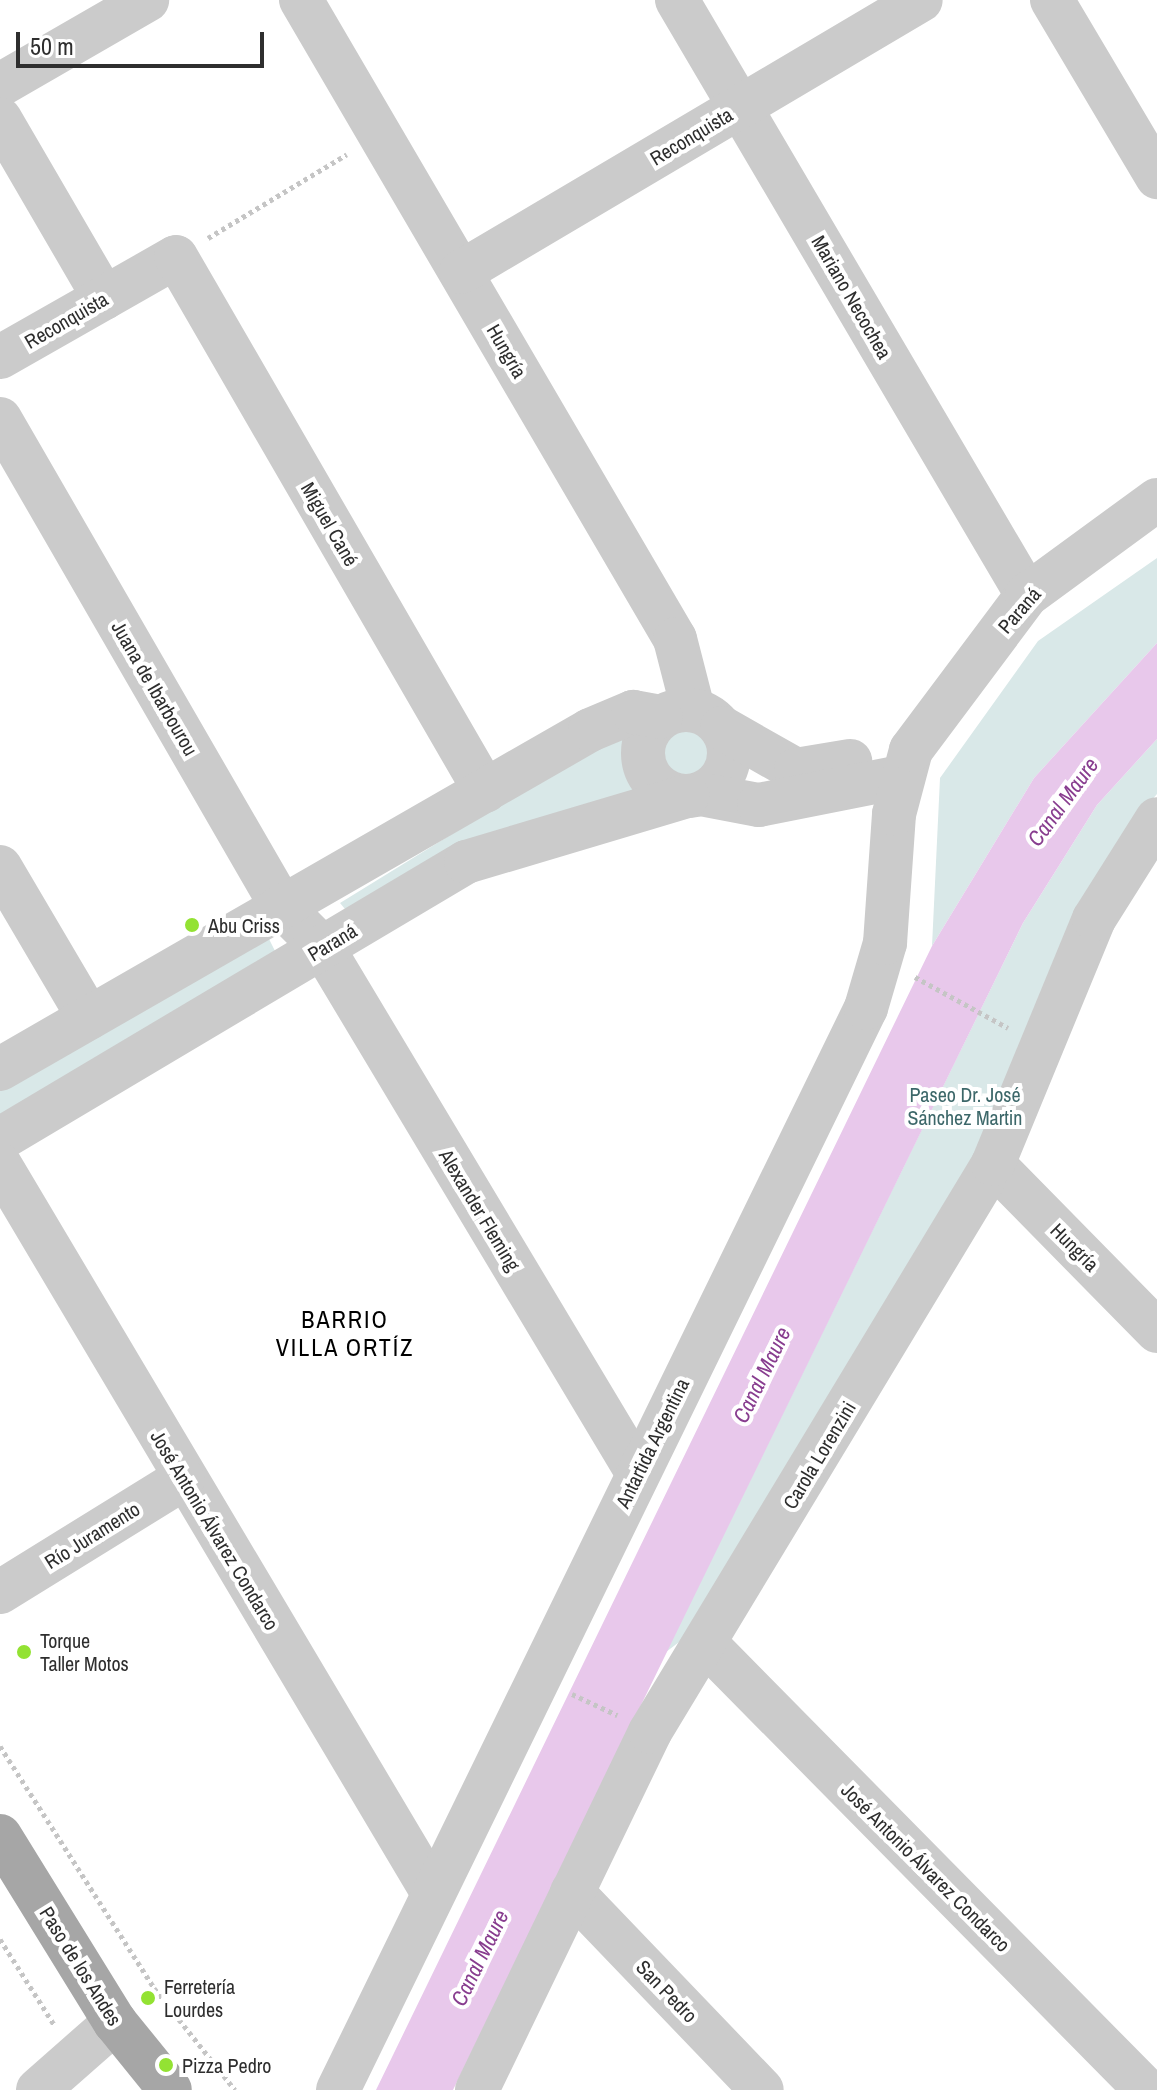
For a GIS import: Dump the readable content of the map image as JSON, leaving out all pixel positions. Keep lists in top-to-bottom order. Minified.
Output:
{"streets":{"main road":["Paso de los Andes"],"street":["Reconquista","Mariano Necochea","Hungría","Miguel Cané","Paraná","Juana de Ibarbourou","Alexander Fleming","Antartida Argentina","Carola Lorenzini","José Antonio Álvarez Condarco","Río Juramento","San Pedro"]},"crossings":[["Reconquista","Mariano Necochea"],["Reconquista","Hungría"],["Reconquista","Miguel Cané"],["Mariano Necochea","Paraná"],["Hungría","Paraná"],["Hungría","Carola Lorenzini"],["Paraná","Juana de Ibarbourou"],["Paraná","Alexander Fleming"],["Paraná","Antartida Argentina"],["Juana de Ibarbourou","Alexander Fleming"],["Alexander Fleming","Antartida Argentina"],["Antartida Argentina","José Antonio Álvarez Condarco"],["Carola Lorenzini","José Antonio Álvarez Condarco"],["Carola Lorenzini","San Pedro"],["José Antonio Álvarez Condarco","Río Juramento"]],"districts":["BARRIO VILLA ORTÍZ"],"water":["Canal Maure"],"parks":["Paseo Dr. José Sánchez Martin"],"places":["Abu Criss","Torque Taller Motos","Ferretería Lourdes","Pizza Pedro"],"scale_bar":"50 m"}
